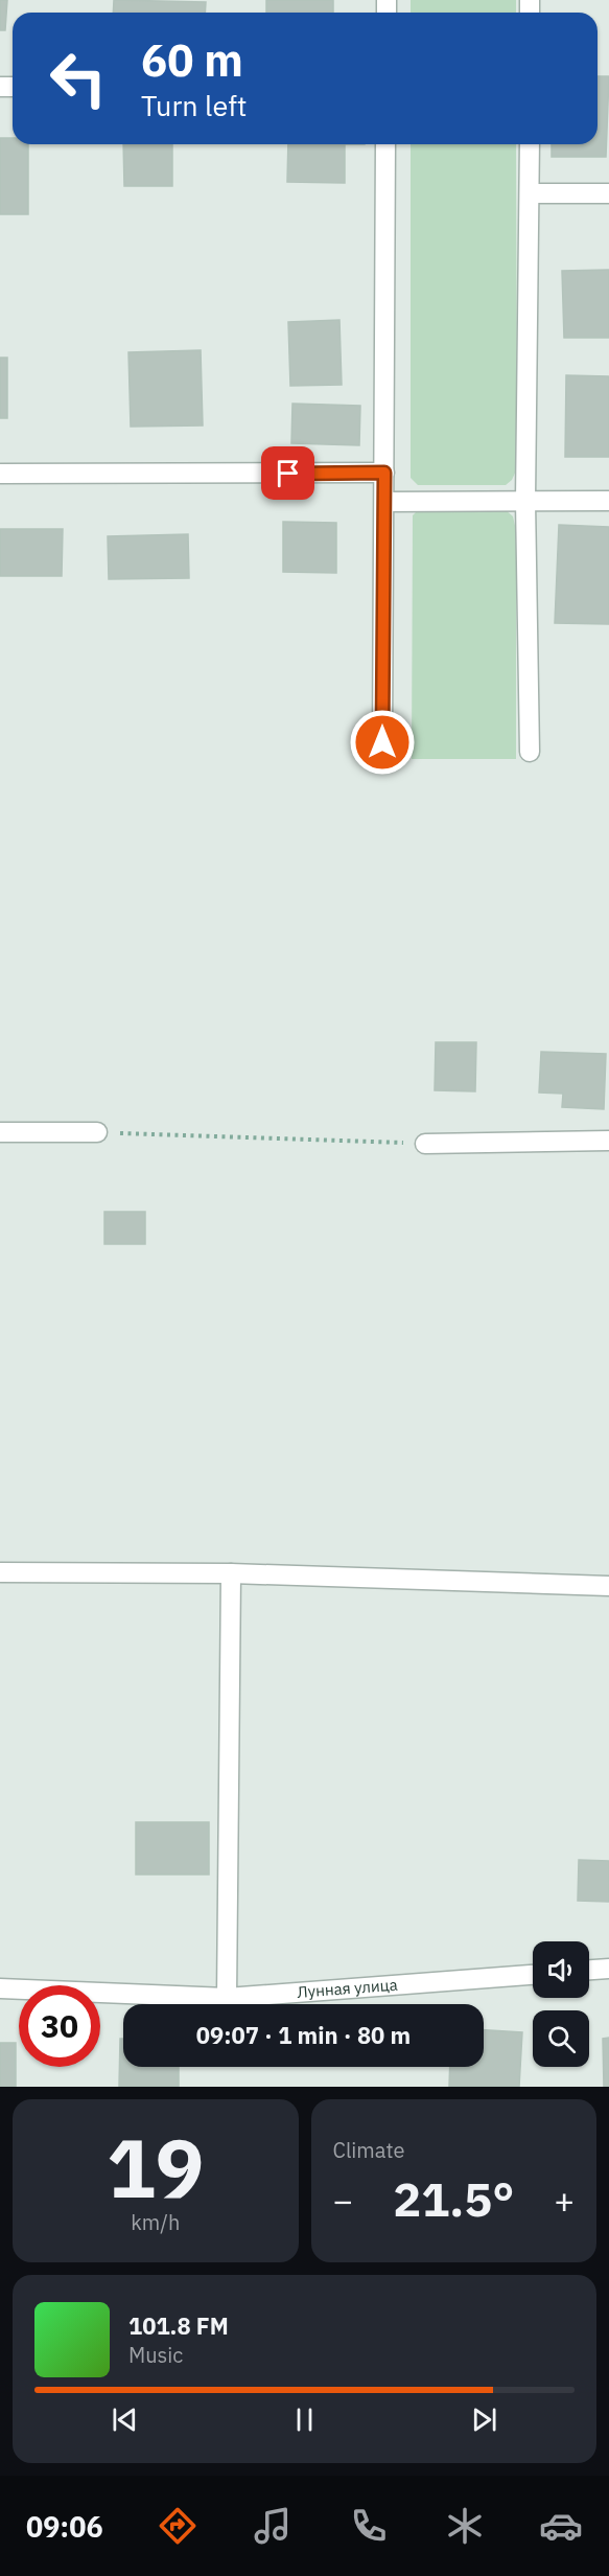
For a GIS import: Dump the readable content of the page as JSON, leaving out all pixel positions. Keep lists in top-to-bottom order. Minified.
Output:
{"streets":{"street":["Лунная улица"]},"page":{"turn":["60 m","Turn left"],"limit":"30","trip":"09:07 · 1 min · 80 m","tile":[["19","km/h"],"Climate"],"heat":["−","21.5°","+"],"song":["101.8 FM","Music"],"tabs":"09:06"}}
